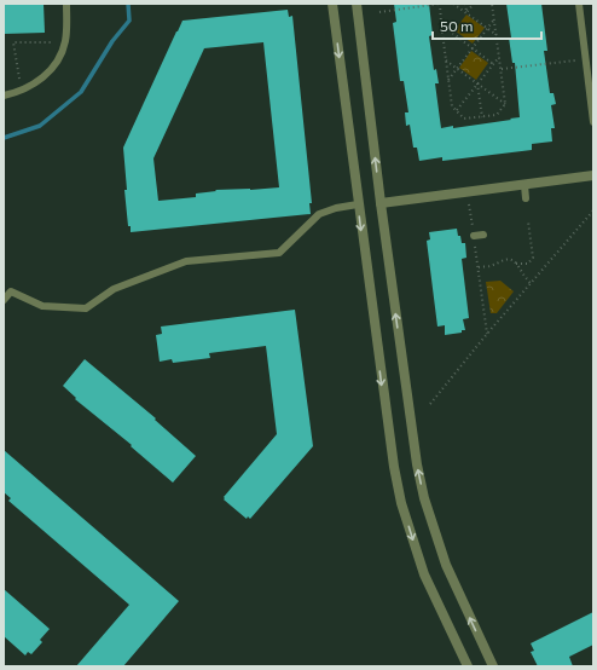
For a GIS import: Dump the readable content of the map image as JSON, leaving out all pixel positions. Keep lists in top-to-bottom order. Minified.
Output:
{"scale_bar":"50 m"}
